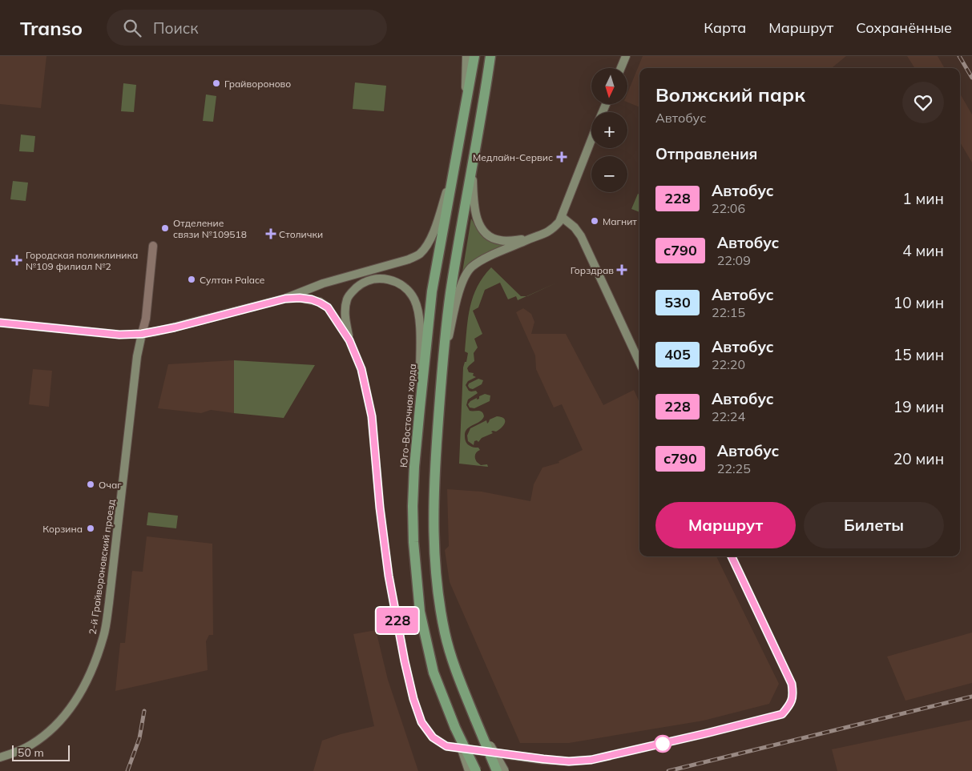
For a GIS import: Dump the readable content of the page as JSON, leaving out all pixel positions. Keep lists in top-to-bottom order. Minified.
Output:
{"streets":{"main road":["Юго-Восточная хорда","2-й Грайвороновский проезд"]},"places":{"other":["Грайвороново","Магнит","Отделение связи №109518","Султан Palace","Очаг","Корзина"],"health":["Медлайн-Сервис","Столички","Городская поликлиника №109 филиал №2","Горздрав"]},"lines":["bus line 228"],"scale_bar":"50 m","north":"bottom","page":{"header":"Transo","search":"Поиск","nav":["Карта","Маршрут","Сохранённые"],"on_map":"228","map_buttons":["+","−"],"heading":[["Волжский парк","Автобус"],"Отправления"],"list":[{"mark":"228","name":"Автобус","note":"22:06","value":"1 мин"},{"mark":"с790","name":"Автобус","note":"22:09","value":"4 мин"},{"mark":"530","name":"Автобус","note":"22:15","value":"10 мин"},{"mark":"405","name":"Автобус","note":"22:20","value":"15 мин"},{"mark":"228","name":"Автобус","note":"22:24","value":"19 мин"},{"mark":"с790","name":"Автобус","note":"22:25","value":"20 мин"}],"buttons":["Маршрут","Билеты"],"scale":"50 m"}}
